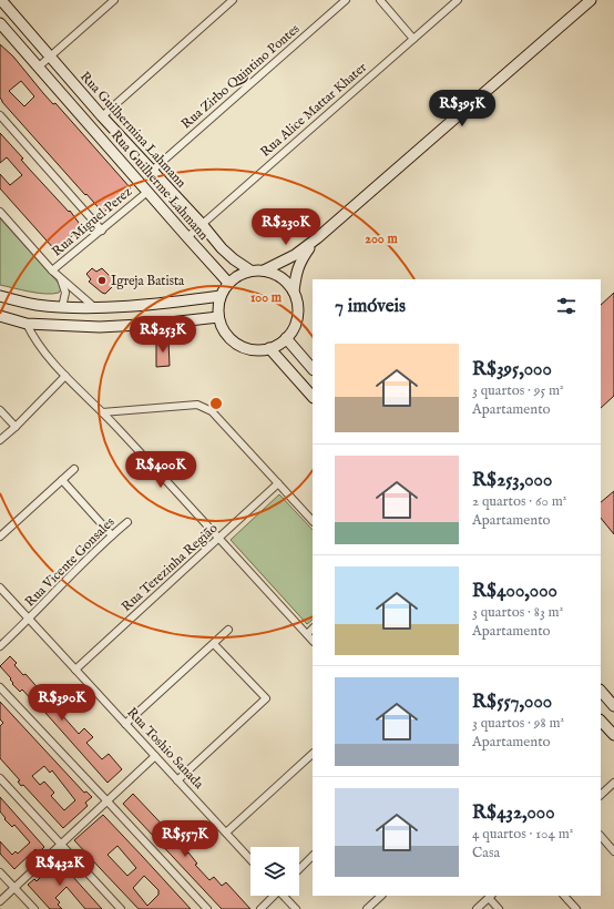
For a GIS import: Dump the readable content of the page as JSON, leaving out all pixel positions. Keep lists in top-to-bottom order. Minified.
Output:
{"streets":{"main road":["Rua Guilhermina Lahmann","Rua Guilherme Lahmann"],"street":["Rua Zirbo Quintino Pontes","Rua Alice Mattar Khater","Rua Miguel Perez","Rua Vicente Gonsales","Rua Terezinha Região","Rua Toshio Sanada"]},"crossings":[["Rua Zirbo Quintino Pontes","Rua Guilhermina Lahmann"],["Rua Alice Mattar Khater","Rua Guilhermina Lahmann"],["Rua Alice Mattar Khater","Rua Guilherme Lahmann"],["Rua Guilhermina Lahmann","Rua Guilherme Lahmann"],["Rua Guilherme Lahmann","Rua Miguel Perez"],["Rua Vicente Gonsales","Rua Toshio Sanada"],["Rua Terezinha Região","Rua Toshio Sanada"]],"places":["Igreja Batista"],"page":{"price":["R$395K","R$230K","R$253K","R$400K","R$390K","R$557K","R$432K"],"heading":"7 imóveis","list":[{"name":"R$395,000","note":"3 quartos · 95 m² · Apartamento"},{"name":"R$253,000","note":"2 quartos · 60 m² · Apartamento"},{"name":"R$400,000","note":"3 quartos · 83 m² · Apartamento"},{"name":"R$557,000","note":"3 quartos · 98 m² · Apartamento"},{"name":"R$432,000","note":"4 quartos · 104 m² · Casa"}]},"rings":["200 m","100 m"]}
